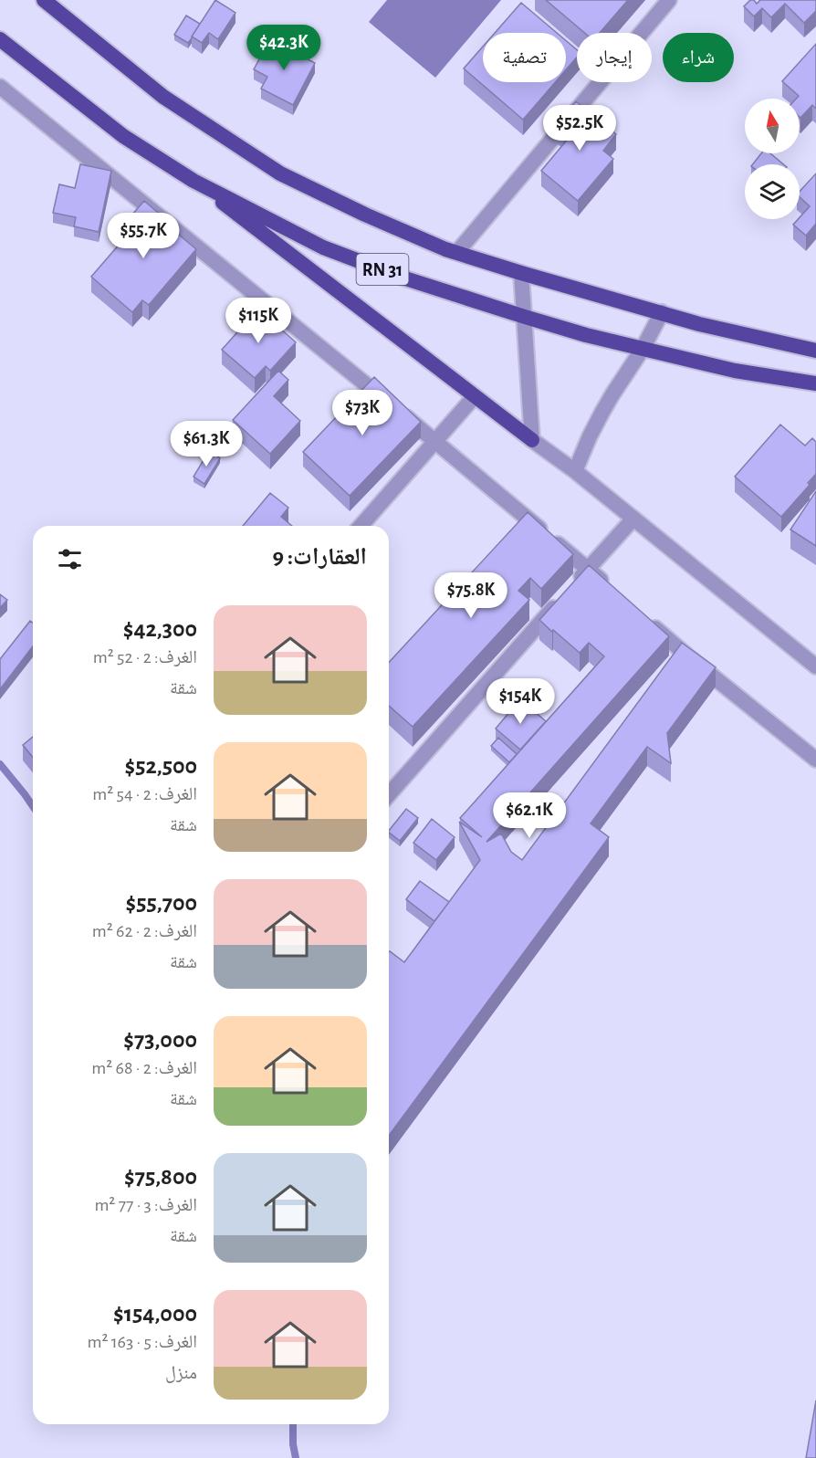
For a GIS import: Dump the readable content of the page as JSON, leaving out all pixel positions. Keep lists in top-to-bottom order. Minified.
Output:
{"streets":{"highway":["RN 31"]},"north":"top","page":{"price":["$42.3K","$52.5K","$55.7K","$115K","$73K","$61.3K","$75.8K","$154K","$62.1K"],"chip":["شراء","إيجار","تصفية"],"heading":"العقارات: 9","list":[{"name":"$42,300","note":"الغرف: 2 · 52 m² · شقة"},{"name":"$52,500","note":"الغرف: 2 · 54 m² · شقة"},{"name":"$55,700","note":"الغرف: 2 · 62 m² · شقة"},{"name":"$73,000","note":"الغرف: 2 · 68 m² · شقة"},{"name":"$75,800","note":"الغرف: 3 · 77 m² · شقة"},{"name":"$154,000","note":"الغرف: 5 · 163 m² · منزل"}]}}
